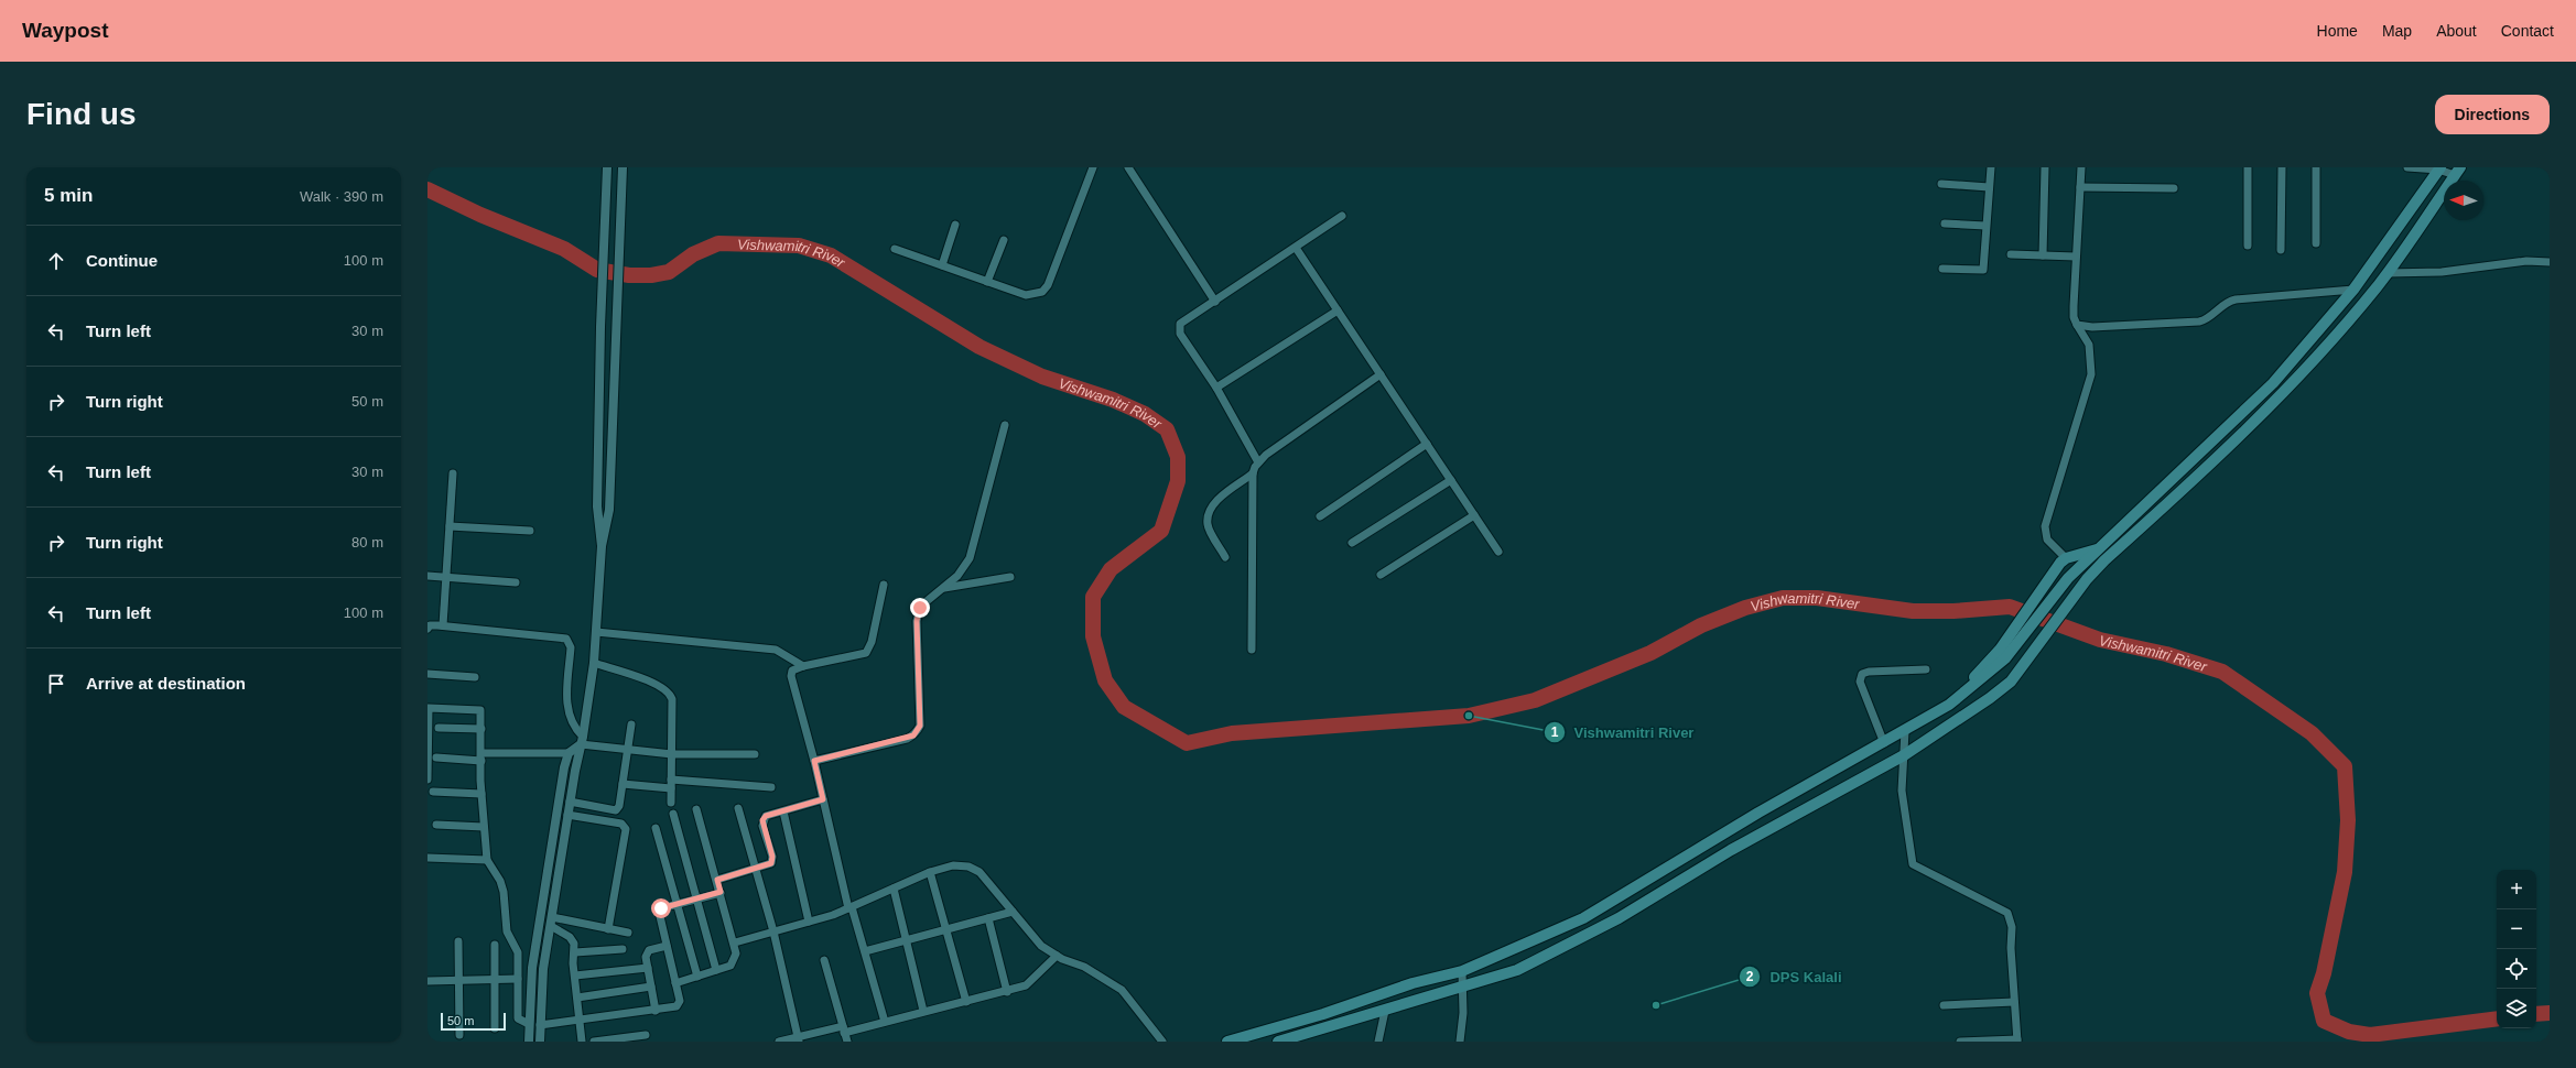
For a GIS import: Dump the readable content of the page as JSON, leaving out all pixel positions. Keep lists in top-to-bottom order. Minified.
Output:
{"water":["Vishwamitri River"],"places":["Vishwamitri River","DPS Kalali"],"scale_bar":"50 m","north":"left","page":{"header":"Waypost","nav":["Home","Map","About","Contact"],"buttons":"Directions","title":"Find us","heading":["5 min","Walk · 390 m"],"list":[["Continue","100 m"],["Turn left","30 m"],["Turn right","50 m"],["Turn left","30 m"],["Turn right","80 m"],["Turn left","100 m"],"Arrive at destination"],"map_buttons":["+","−"],"scale":"50 m"}}
